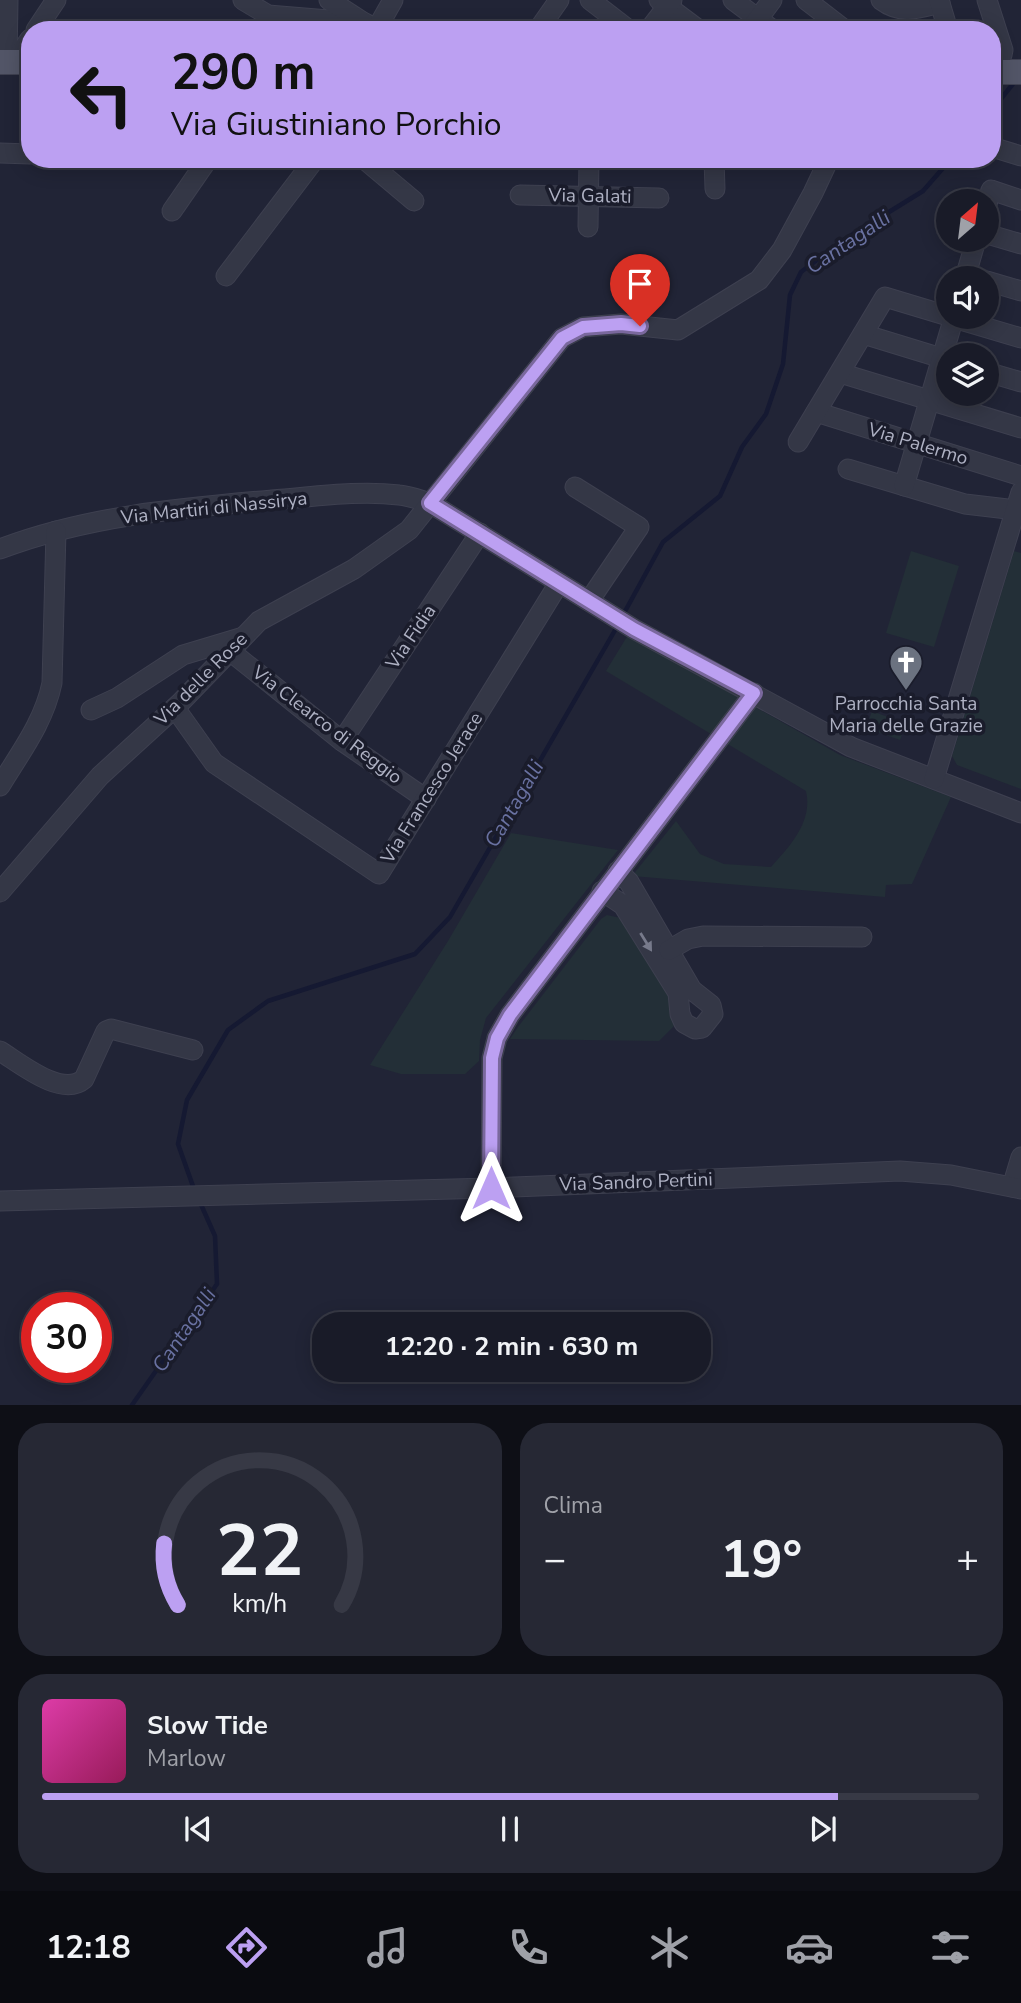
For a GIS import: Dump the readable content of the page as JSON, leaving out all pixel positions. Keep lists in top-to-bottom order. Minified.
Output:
{"streets":{"street":["Via Galati","Via Palermo","Via Martiri di Nassirya","Via Fidia","Via delle Rose","Via Clearco di Reggio","Via Francesco Jerace","Via Sandro Pertini"]},"crossings":[["Via Martiri di Nassirya","Via Fidia"],["Via Martiri di Nassirya","Via delle Rose"],["Via Martiri di Nassirya","Via Francesco Jerace"],["Via Fidia","Via Clearco di Reggio"],["Via delle Rose","Via Clearco di Reggio"],["Via delle Rose","Via Francesco Jerace"],["Via Clearco di Reggio","Via Francesco Jerace"]],"water":["Cantagalli"],"places":{"church":["Parrocchia Santa Maria delle Grazie"]},"north":"top right","page":{"turn":["290 m","Via Giustiniano Porchio"],"limit":"30","trip":"12:20 · 2 min · 630 m","tile":"Clima","heat":["−","19°","+"],"song":["Slow Tide","Marlow"],"tabs":"12:18","gauge":["22","km/h"]}}
